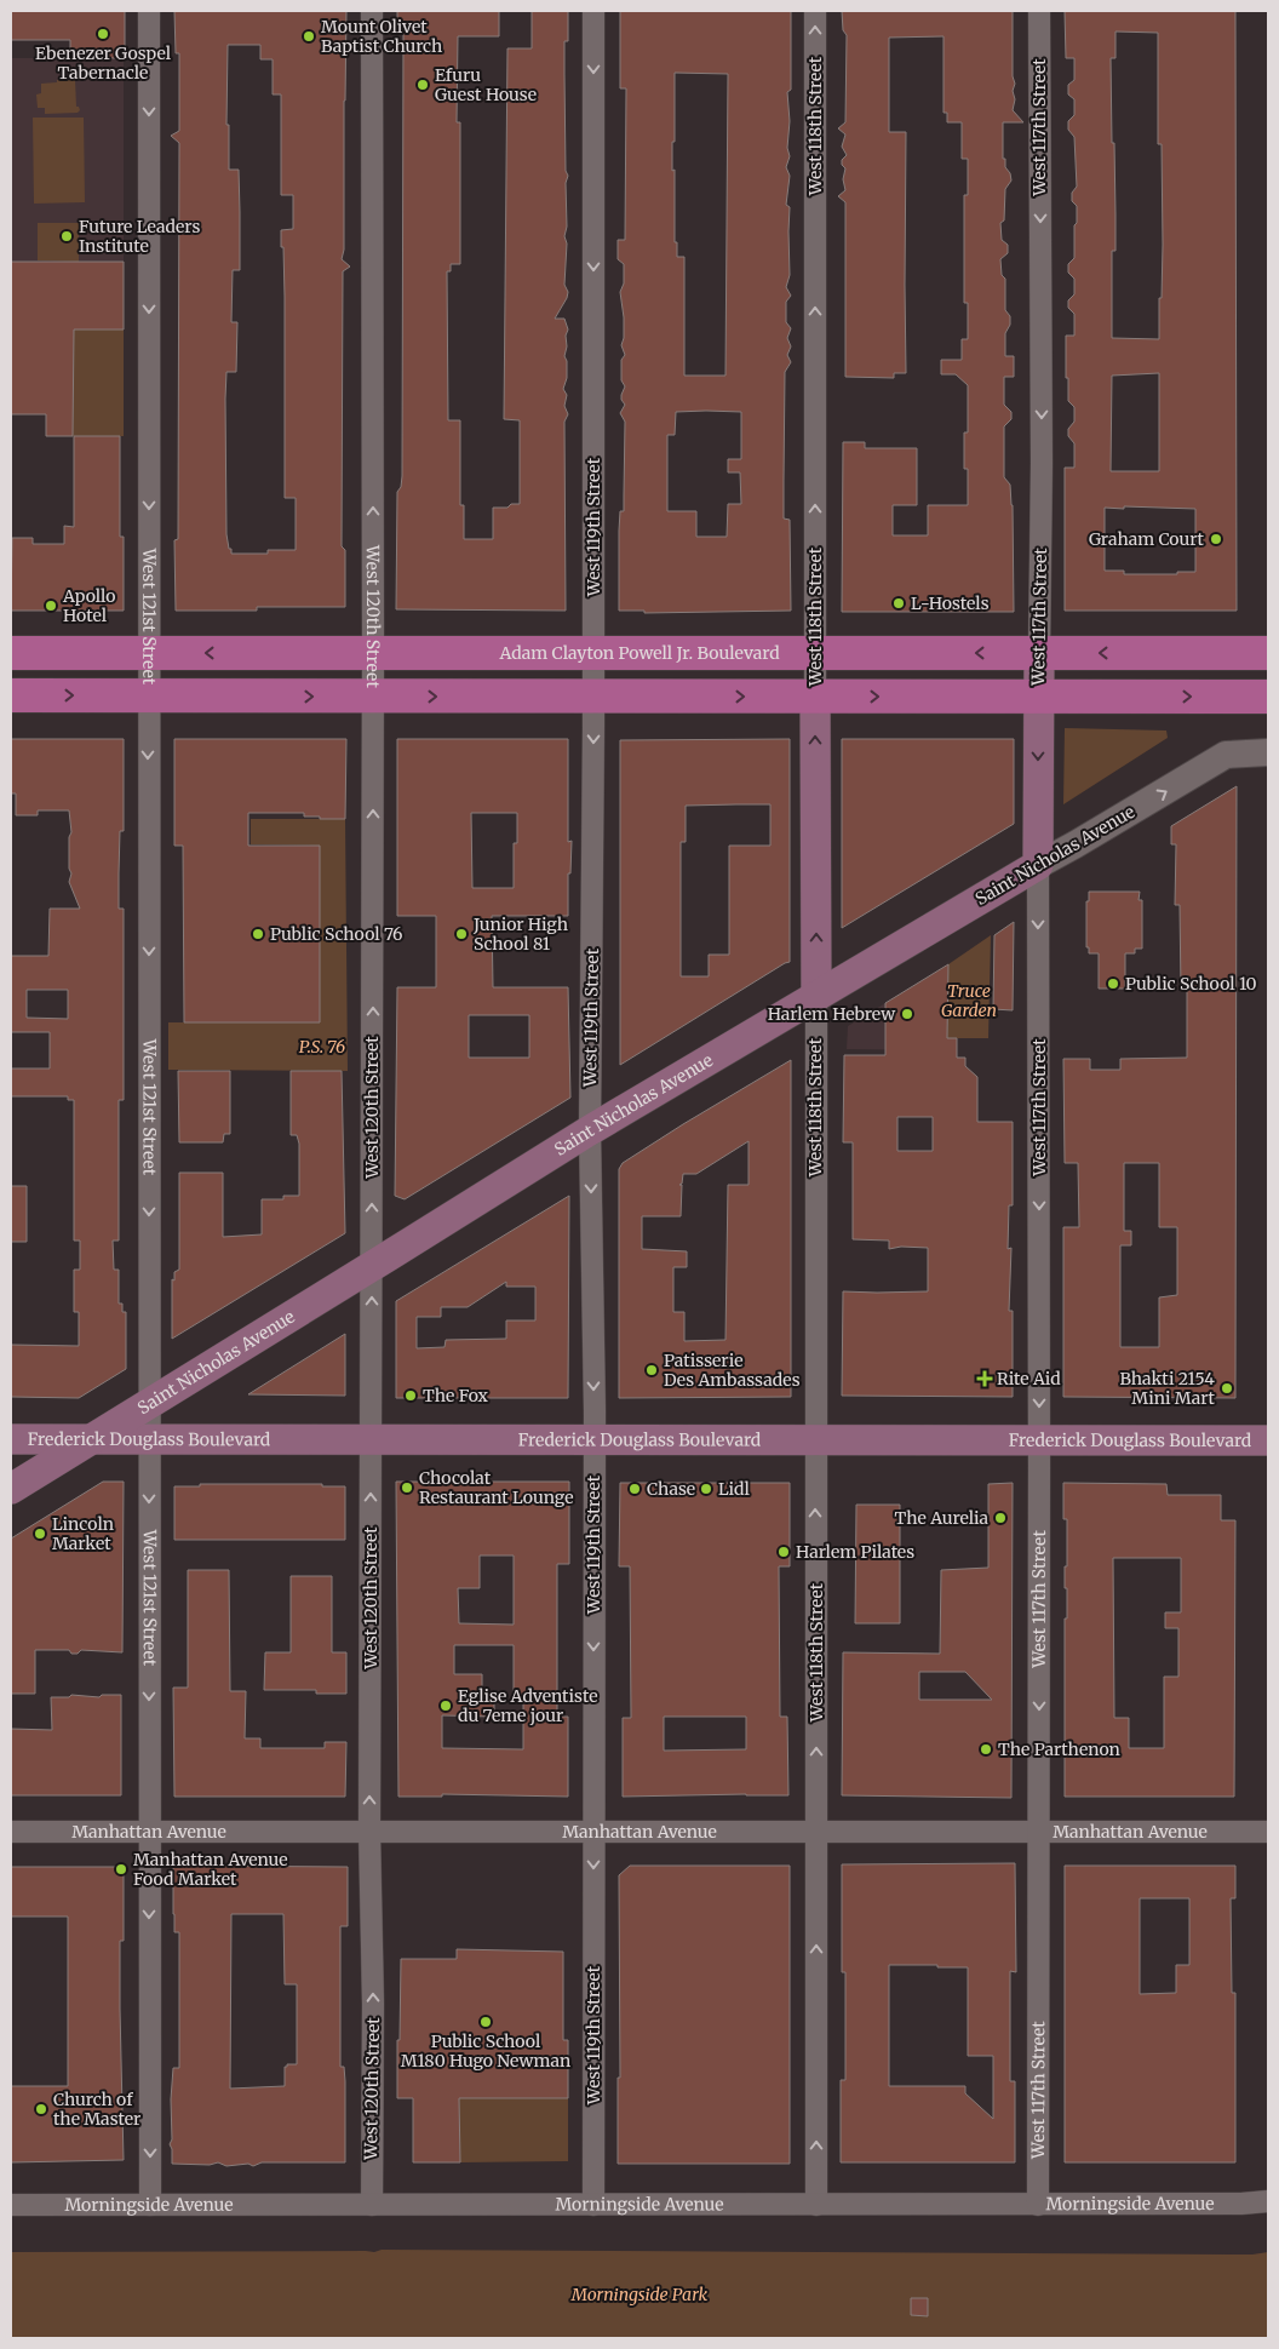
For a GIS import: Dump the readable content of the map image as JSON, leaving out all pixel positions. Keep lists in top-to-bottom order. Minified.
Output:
{"streets":{"main road":["West 118th Street","West 117th Street","Adam Clayton Powell Jr. Boulevard","Saint Nicholas Avenue","Frederick Douglass Boulevard"],"street":["West 119th Street","West 121st Street","West 120th Street","Manhattan Avenue","Morningside Avenue"]},"crossings":[["West 118th Street","Adam Clayton Powell Jr. Boulevard"],["West 118th Street","Saint Nicholas Avenue"],["West 118th Street","Frederick Douglass Boulevard"],["West 118th Street","Manhattan Avenue"],["West 118th Street","Morningside Avenue"],["West 117th Street","Adam Clayton Powell Jr. Boulevard"],["West 117th Street","Saint Nicholas Avenue"],["West 117th Street","Frederick Douglass Boulevard"],["West 117th Street","Manhattan Avenue"],["West 117th Street","Morningside Avenue"],["West 119th Street","Adam Clayton Powell Jr. Boulevard"],["West 119th Street","Saint Nicholas Avenue"],["West 119th Street","Frederick Douglass Boulevard"],["West 119th Street","Manhattan Avenue"],["West 119th Street","Morningside Avenue"],["West 121st Street","Adam Clayton Powell Jr. Boulevard"],["West 121st Street","Saint Nicholas Avenue"],["West 121st Street","Frederick Douglass Boulevard"],["West 121st Street","Manhattan Avenue"],["West 121st Street","Morningside Avenue"],["West 120th Street","Adam Clayton Powell Jr. Boulevard"],["West 120th Street","Saint Nicholas Avenue"],["West 120th Street","Frederick Douglass Boulevard"],["West 120th Street","Manhattan Avenue"],["West 120th Street","Morningside Avenue"],["Saint Nicholas Avenue","Frederick Douglass Boulevard"]],"one_way":["West 118th Street","West 117th Street","West 119th Street","West 121st Street","West 120th Street"],"parks":["Truce Garden","P.S. 76","Morningside Park"],"places":{"other":["Ebenezer Gospel Tabernacle","Mount Olivet Baptist Church","Efuru Guest House","Future Leaders Institute","Graham Court","L-Hostels","Apollo Hotel","Public School 76","Junior High School 81","Public School 10","Harlem Hebrew","Patisserie Des Ambassades","Bhakti 2154 Mini Mart","The Fox","Chocolat Restaurant Lounge","Chase","Lidl","The Aurelia","Lincoln Market","Harlem Pilates","Eglise Adventiste du 7eme jour","The Parthenon","Manhattan Avenue Food Market","Public School M180 Hugo Newman","Church of the Master"],"health":["Rite Aid"]}}
